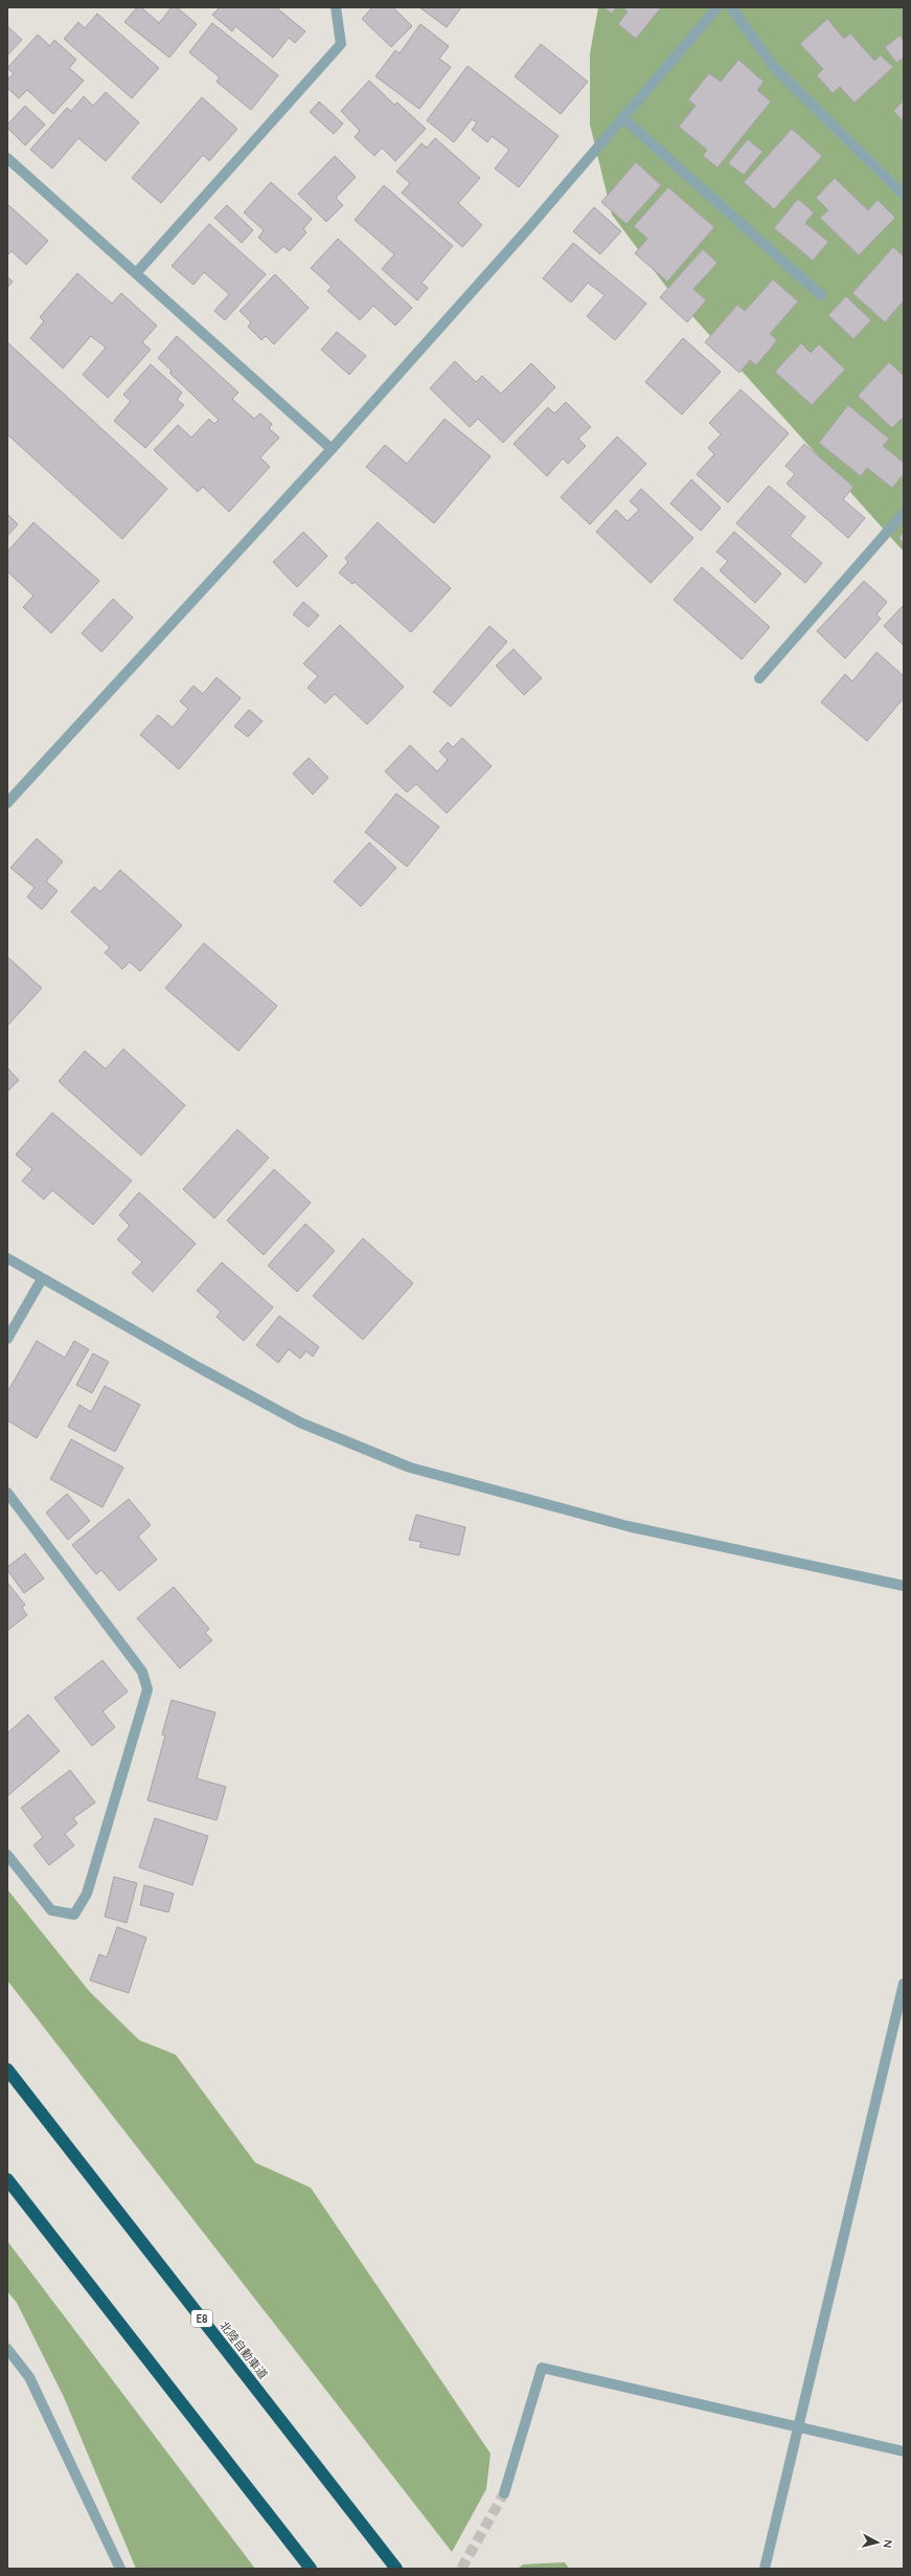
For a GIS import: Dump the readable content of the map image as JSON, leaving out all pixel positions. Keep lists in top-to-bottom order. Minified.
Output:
{"streets":{"highway":["E8","北陸自動車道"]},"north":"right"}
